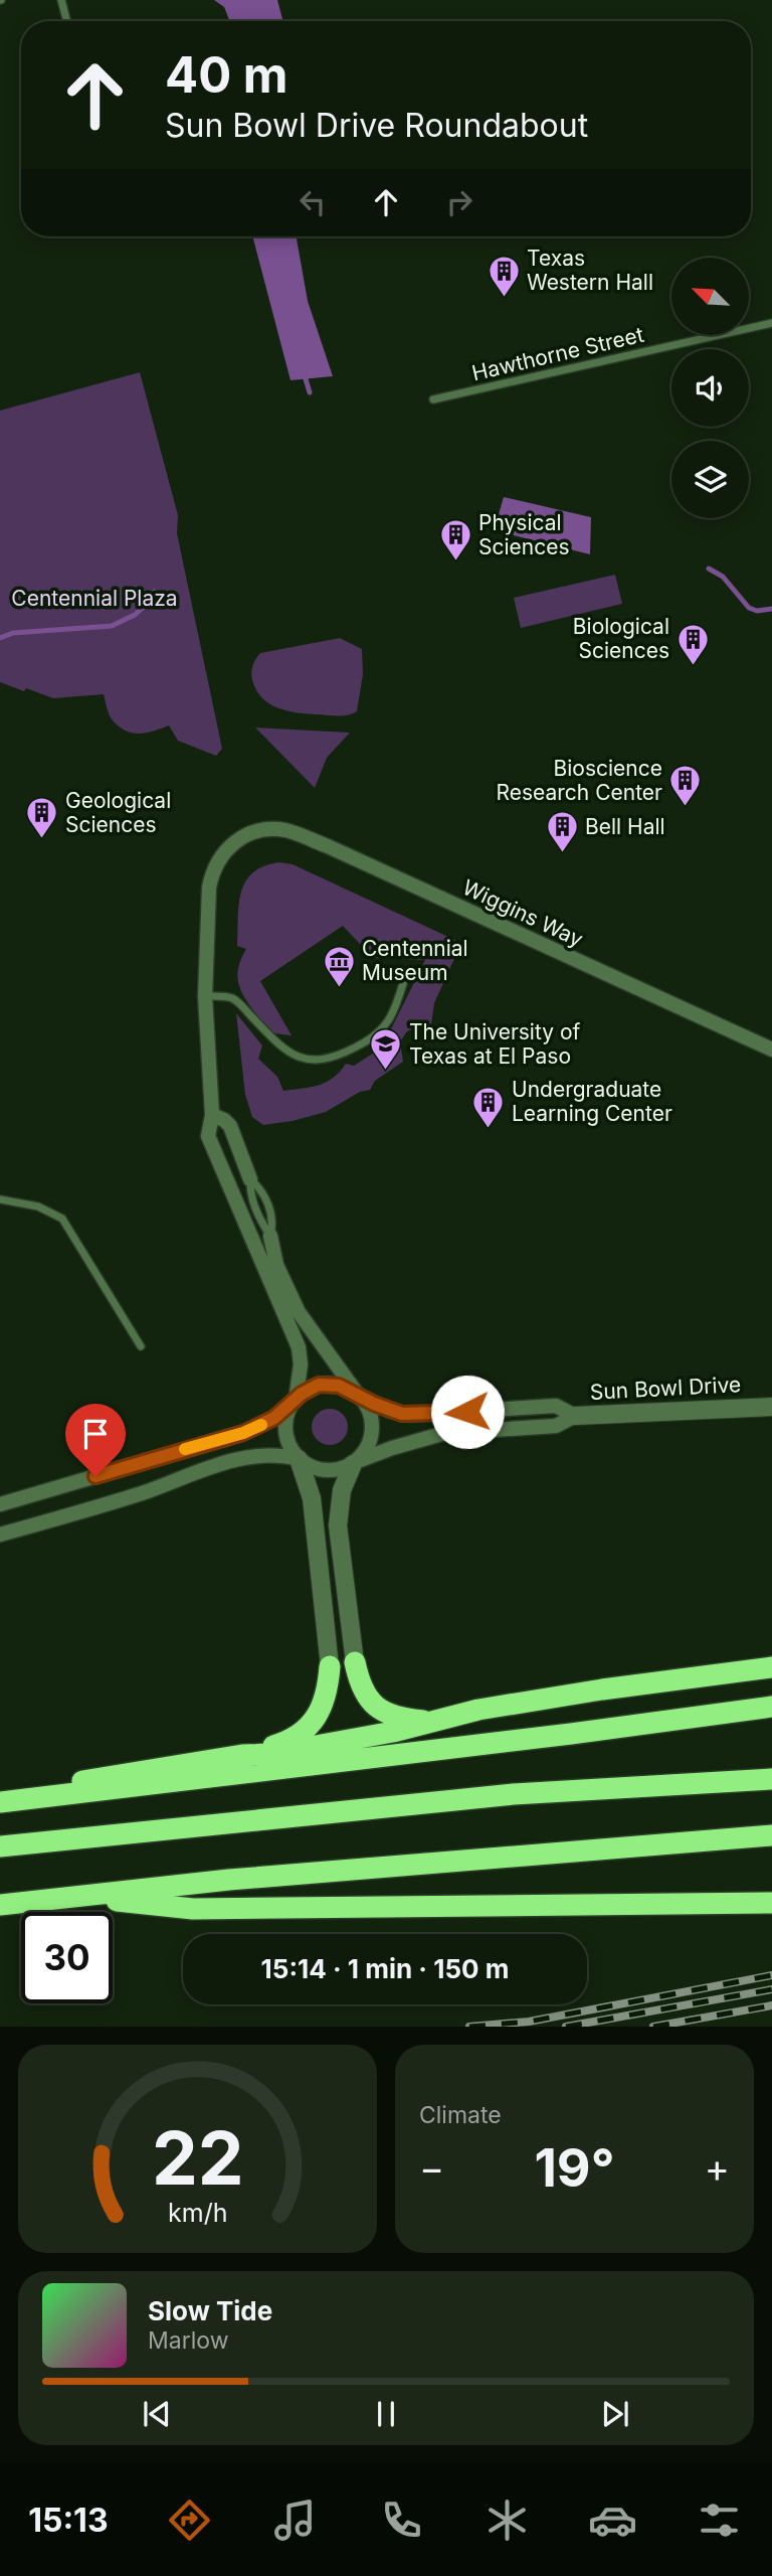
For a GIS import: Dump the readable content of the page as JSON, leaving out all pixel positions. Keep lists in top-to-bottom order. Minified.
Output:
{"streets":{"street":["Wiggins Way","Sun Bowl Drive"],"lane":["Hawthorne Street"]},"parks":["Centennial Plaza"],"places":{"building":["Texas Western Hall","Physical Sciences","Biological Sciences","Bioscience Research Center","Geological Sciences","Bell Hall","Undergraduate Learning Center"],"museum":["Centennial Museum"],"school or university":["The University of Texas at El Paso"]},"north":"top left","page":{"turn":["40 m","Sun Bowl Drive Roundabout"],"limit":"30","trip":"15:14 · 1 min · 150 m","tile":"Climate","heat":["−","19°","+"],"song":["Slow Tide","Marlow"],"tabs":"15:13","gauge":["22","km/h"]}}
